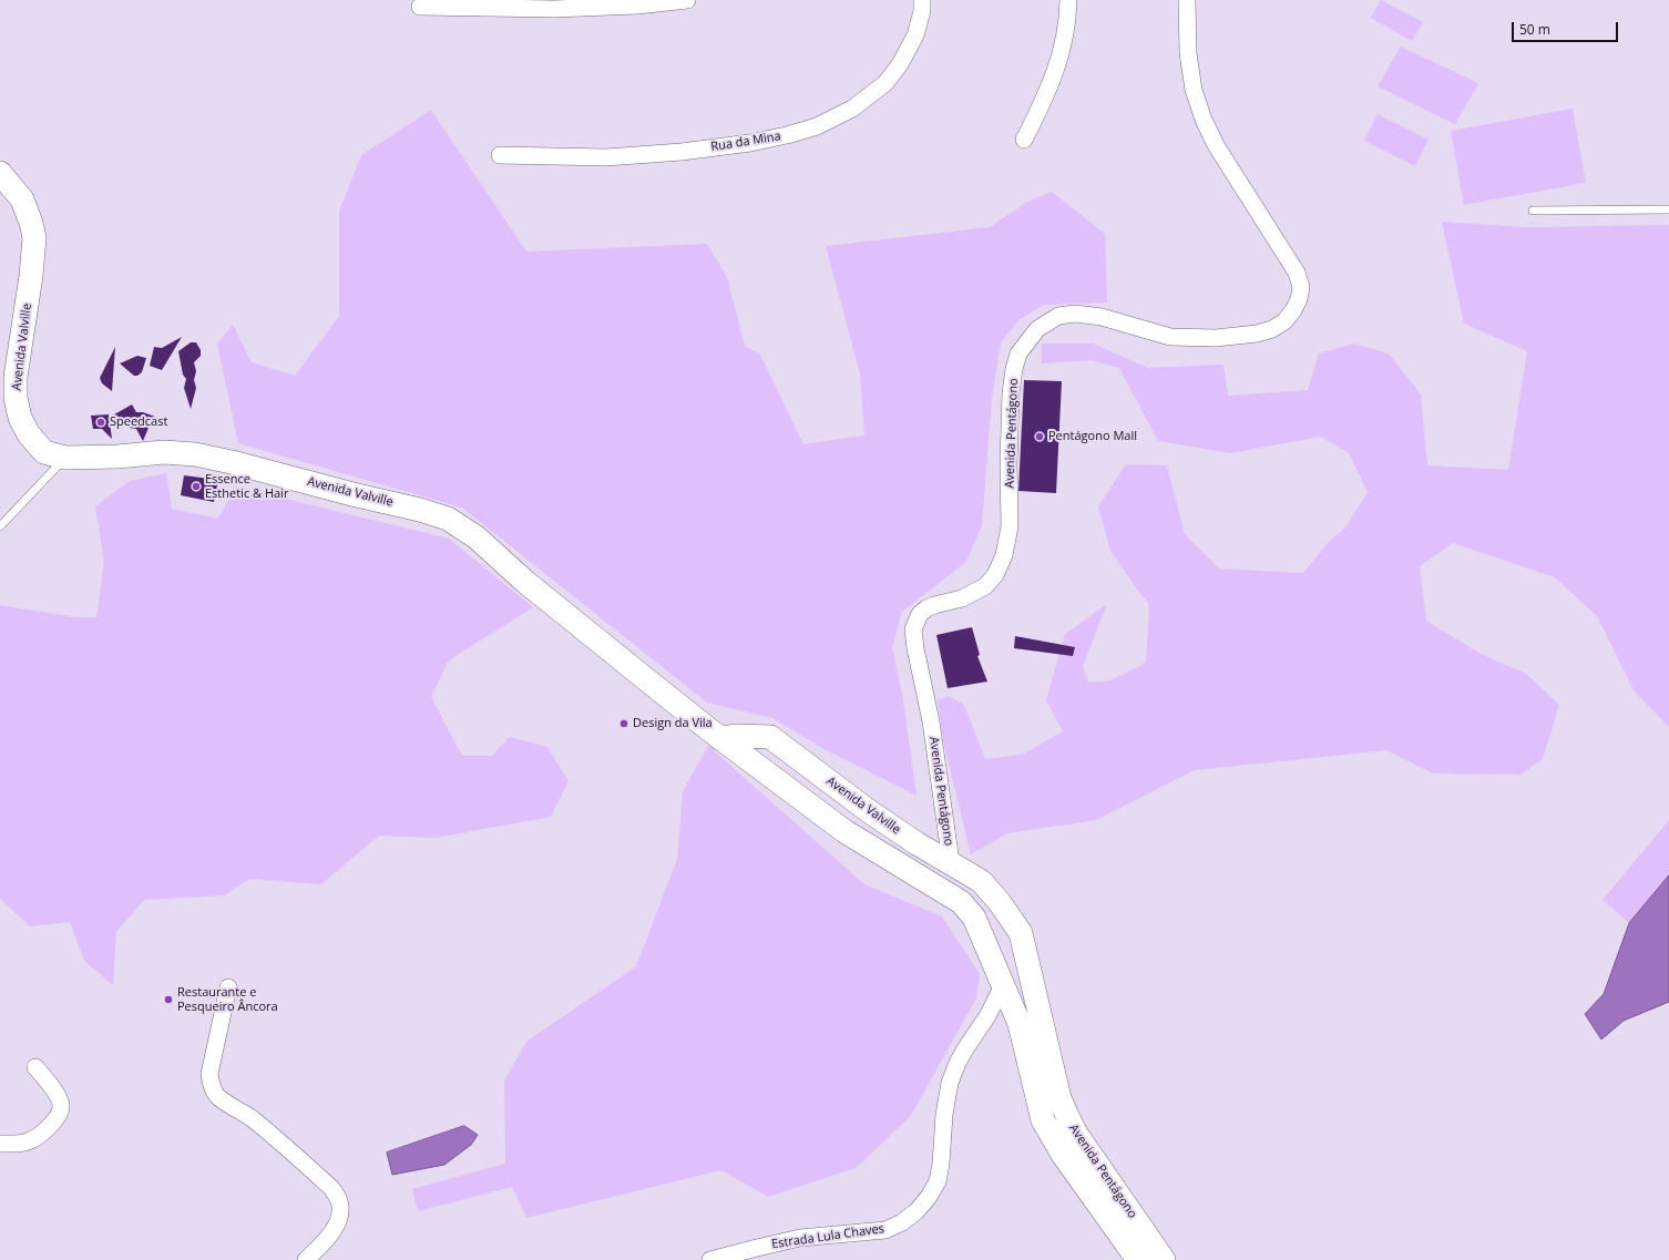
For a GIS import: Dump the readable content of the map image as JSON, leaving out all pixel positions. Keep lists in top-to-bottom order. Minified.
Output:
{"streets":{"main road":["Avenida Valville","Avenida Pentágono"],"street":["Rua da Mina","Estrada Lula Chaves"]},"crossings":[["Avenida Valville","Avenida Pentágono"],["Avenida Pentágono","Estrada Lula Chaves"]],"places":["Speedcast","Pentágono Mall","Essence Esthetic & Hair","Design da Vila","Restaurante e Pesqueiro Âncora"],"scale_bar":"50 m"}
